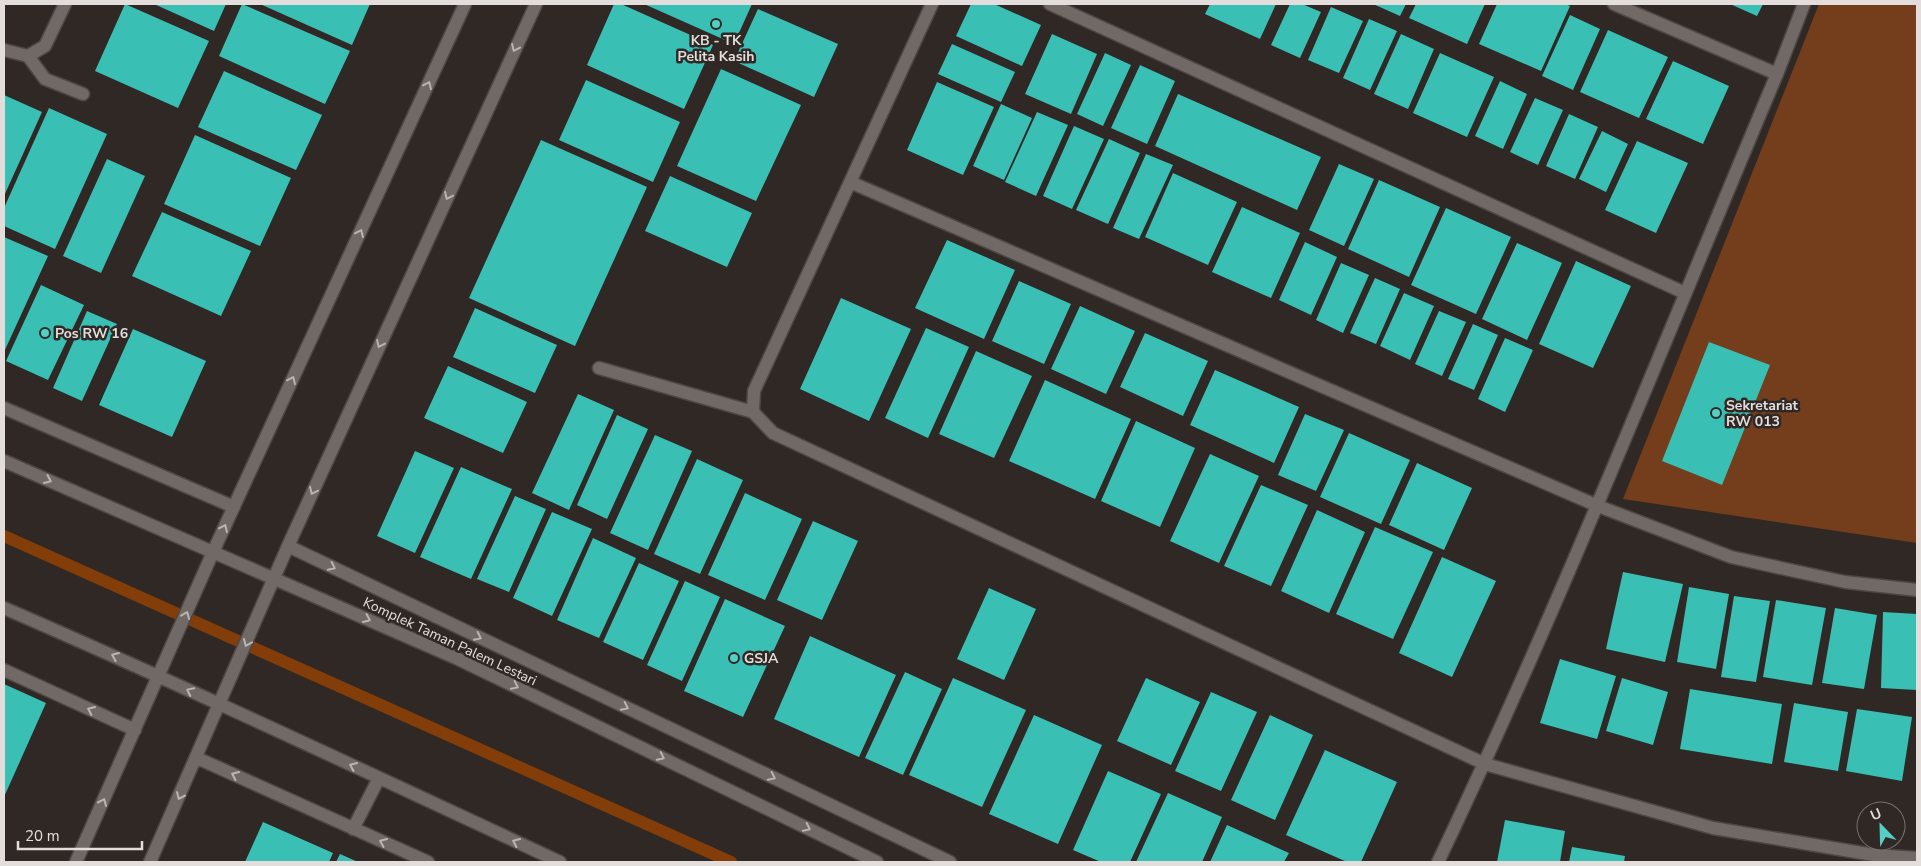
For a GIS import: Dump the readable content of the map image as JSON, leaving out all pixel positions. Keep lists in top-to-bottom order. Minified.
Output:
{"streets":{"street":["Komplek Taman Palem Lestari"]},"places":["KB - TK Pelita Kasih","Pos RW 16","Sekretariat RW 013","GSJA"],"scale_bar":"20 m","north":"top left"}
